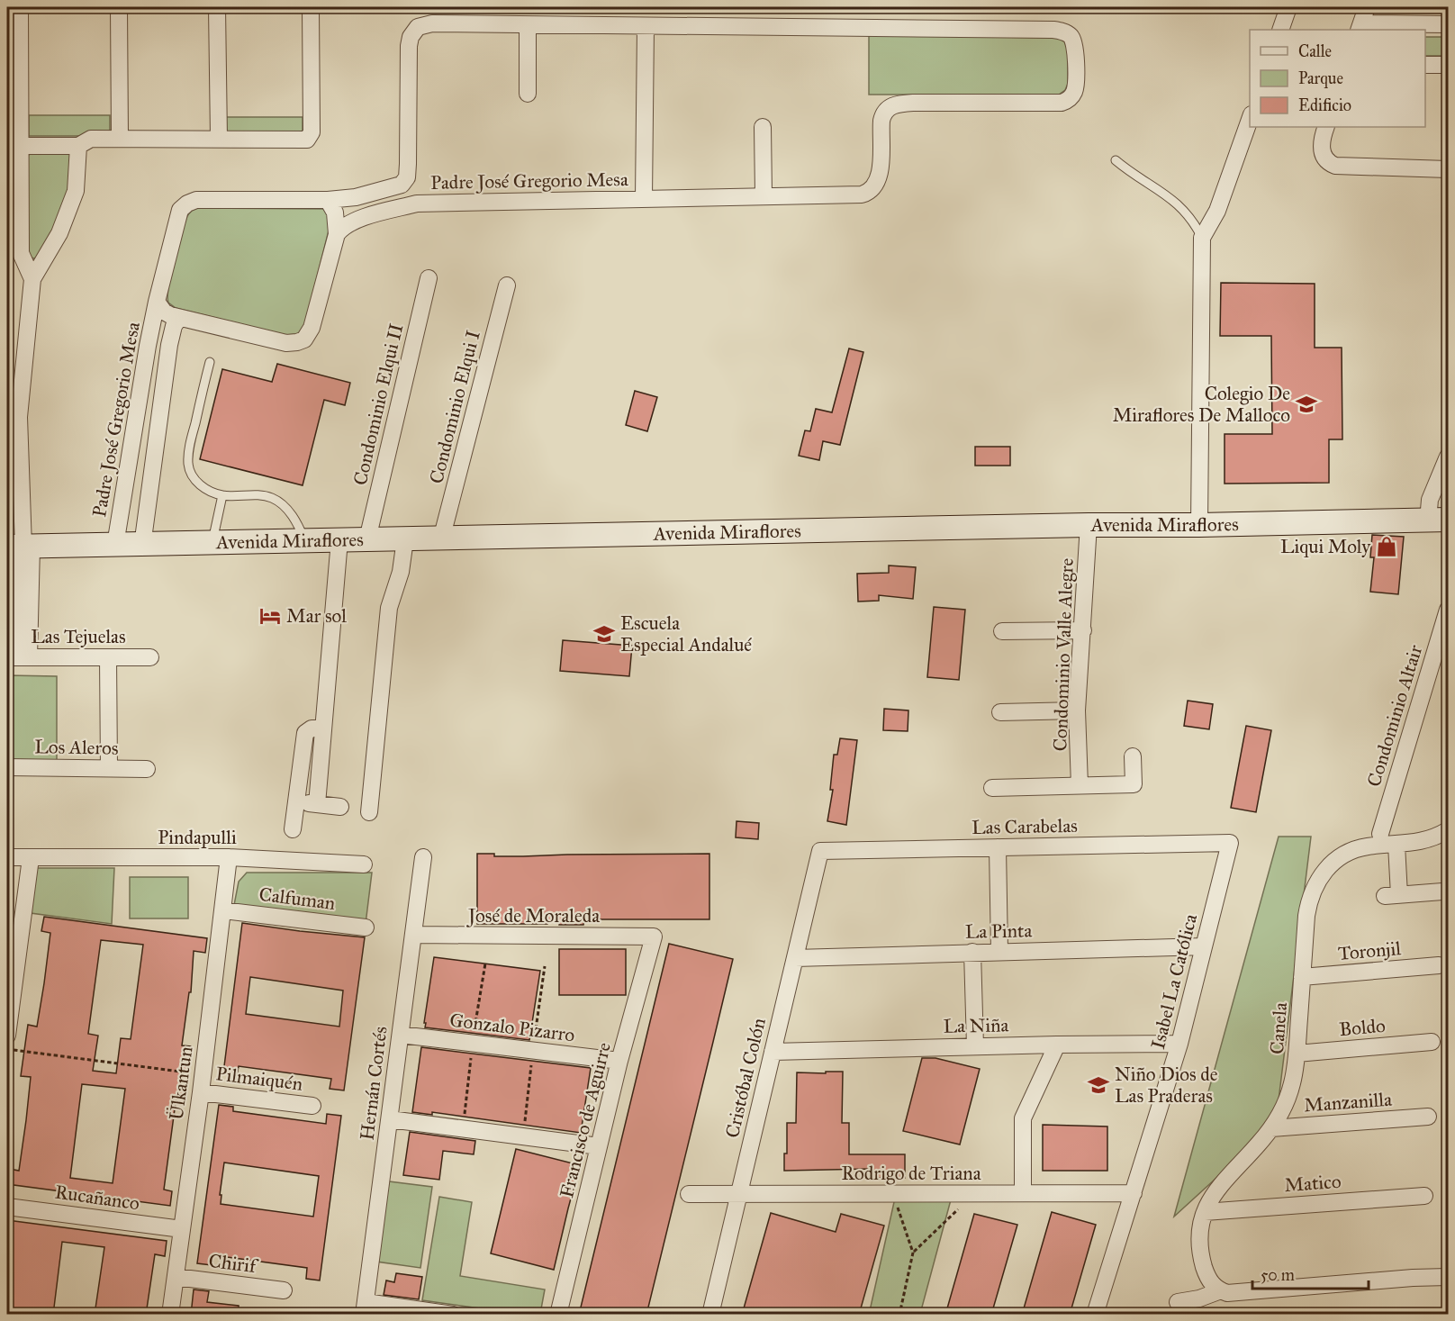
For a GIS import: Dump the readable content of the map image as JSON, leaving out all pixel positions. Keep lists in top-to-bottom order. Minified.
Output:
{"streets":{"main road":["Avenida Miraflores"],"street":["Padre José Gregorio Mesa","Condominio Elqui II","Condominio Elqui I","Las Tejuelas","Condominio Valle Alegre","Condominio Altair","Los Aleros","Las Carabelas","Pindapulli","Calfuman","José de Moraleda","La Pinta","Toronjil","Isabel La Católica","La Niña","Gonzalo Pizarro","Boldo","Canela","Cristóbal Colón","Pilmaiquén","Ülkantun","Hernán Cortés","Manzanilla","Francisco de Aguirre","Rodrigo de Triana","Matico","Rucañanco","Chirif"]},"crossings":[["Padre José Gregorio Mesa","Avenida Miraflores"],["Condominio Elqui II","Avenida Miraflores"],["Condominio Elqui I","Avenida Miraflores"],["Avenida Miraflores","Condominio Valle Alegre"],["Las Carabelas","Isabel La Católica"],["Las Carabelas","Cristóbal Colón"],["Pindapulli","Ülkantun"],["Calfuman","Ülkantun"],["José de Moraleda","Hernán Cortés"],["José de Moraleda","Francisco de Aguirre"],["La Pinta","Isabel La Católica"],["La Pinta","Cristóbal Colón"],["Toronjil","Canela"],["Isabel La Católica","La Niña"],["Isabel La Católica","Rodrigo de Triana"],["La Niña","Cristóbal Colón"],["Gonzalo Pizarro","Hernán Cortés"],["Gonzalo Pizarro","Francisco de Aguirre"],["Boldo","Canela"],["Canela","Manzanilla"],["Canela","Matico"],["Cristóbal Colón","Rodrigo de Triana"],["Pilmaiquén","Ülkantun"],["Ülkantun","Rucañanco"],["Ülkantun","Chirif"]],"places":{"school or university":["Colegio De Miraflores De Malloco","Escuela Especial Andalué","Niño Dios de Las Praderas"],"shop":["Liqui Moly"],"hotel":["Mar sol"]},"legend":["Calle","Parque","Edificio"],"scale_bar":"50 m"}
